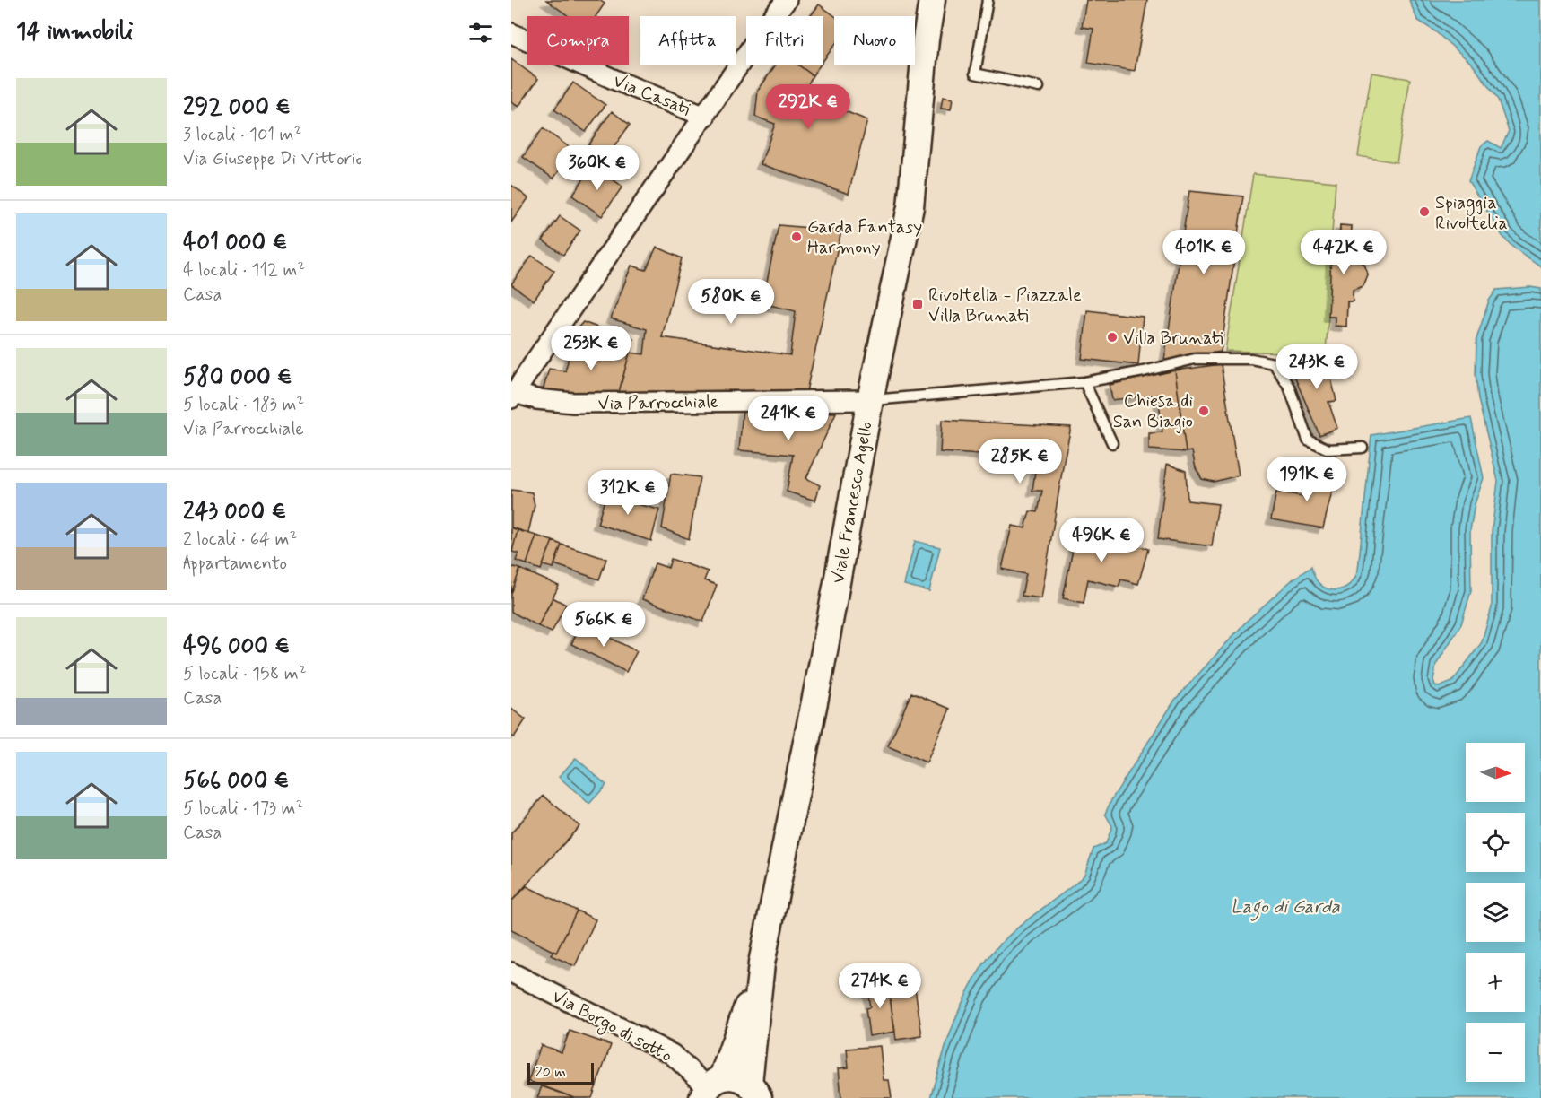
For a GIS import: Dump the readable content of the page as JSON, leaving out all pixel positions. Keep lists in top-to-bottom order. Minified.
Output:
{"streets":{"main road":["Viale Francesco Agello"],"street":["Via Casati","Via Parrocchiale","Via Borgo di sotto"]},"crossings":[["Via Parrocchiale","Viale Francesco Agello"],["Viale Francesco Agello","Via Borgo di sotto"]],"water":["Lago di Garda"],"places":{"other":["Spiaggia Rivoltelia","Garda Fantasy Harmony","Villa Brunati","Chiesa di San Biagio"],"transit":["Rivoltella - Piazzale Villa Brunati"]},"scale_bar":"20 m","north":"right","page":{"heading":"14 immobili","chip":["Compra","Affitta","Filtri","Nuovo"],"list":[{"name":"292 000 €","note":"3 locali · 101 m² · Via Giuseppe Di Vittorio"},{"name":"401 000 €","note":"4 locali · 112 m² · Casa"},{"name":"580 000 €","note":"5 locali · 183 m² · Via Parrocchiale"},{"name":"243 000 €","note":"2 locali · 64 m² · Appartamento"},{"name":"496 000 €","note":"5 locali · 158 m² · Casa"},{"name":"566 000 €","note":"5 locali · 173 m² · Casa"}],"price":["292K €","360K €","401K €","442K €","580K €","253K €","243K €","241K €","285K €","191K €","312K €","496K €","566K €","274K €"],"map_buttons":["+","−"],"scale":"20 m"}}
